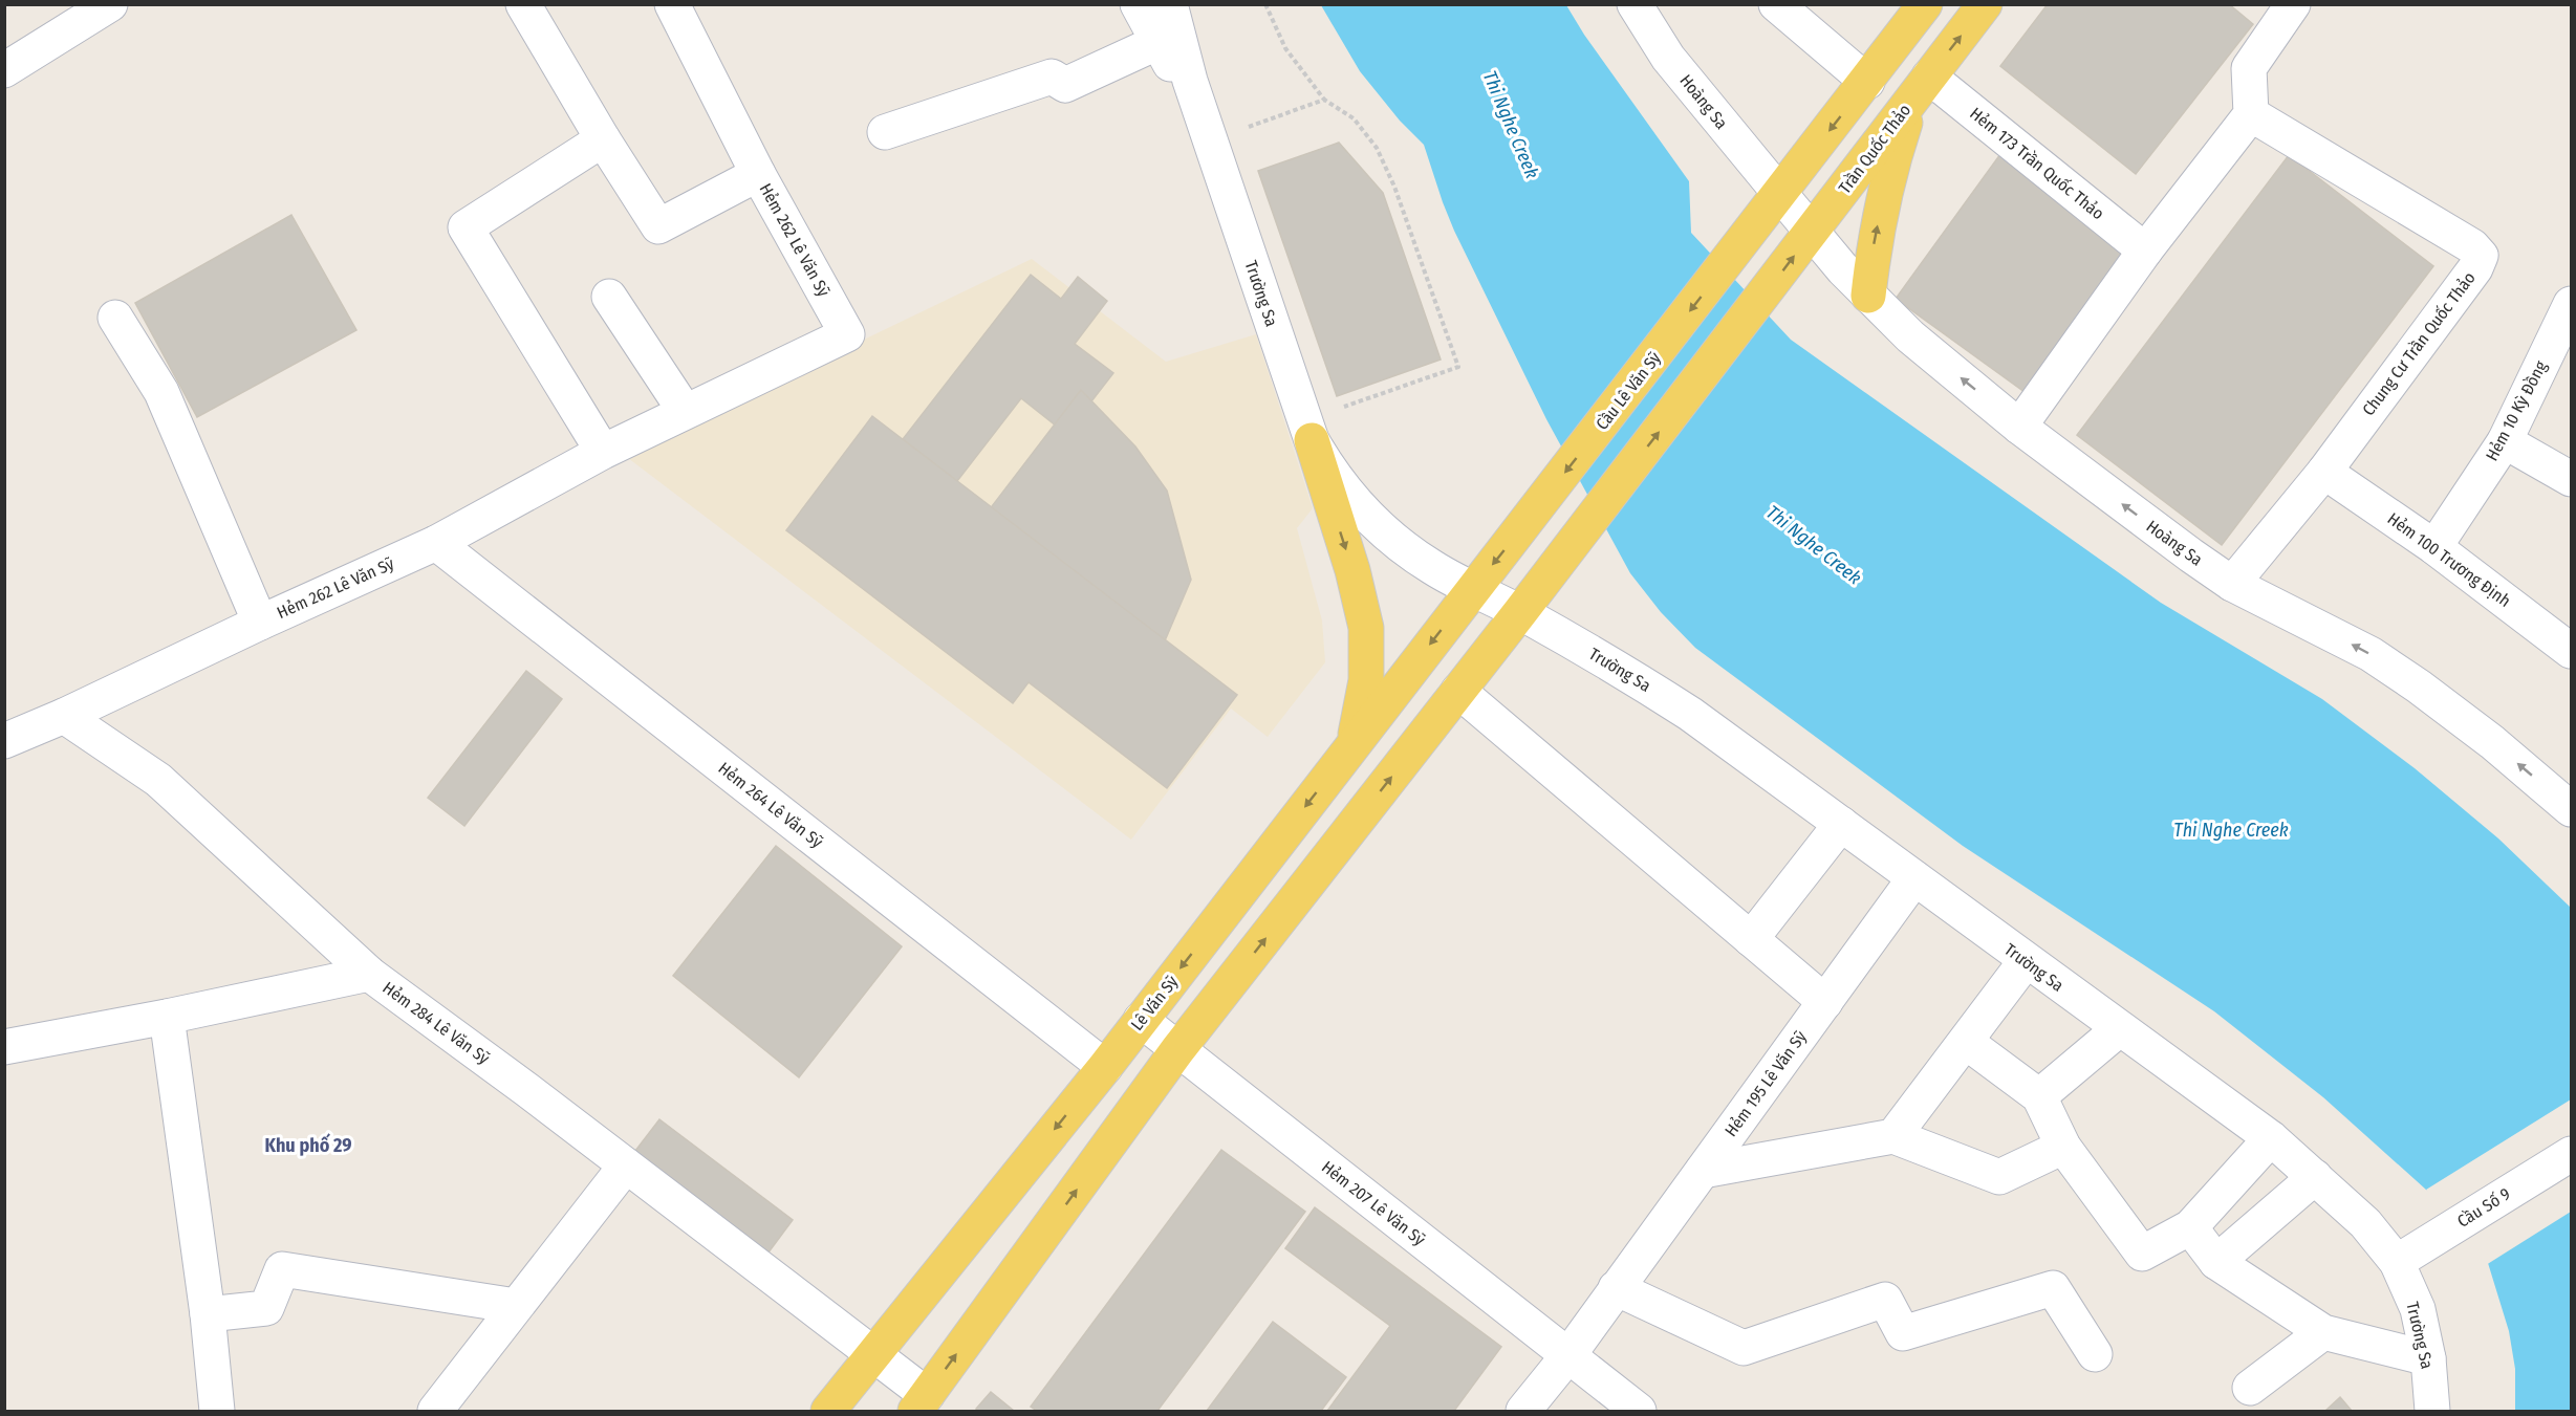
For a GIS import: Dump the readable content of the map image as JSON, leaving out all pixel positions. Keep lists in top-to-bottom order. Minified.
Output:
{"streets":{"main road":["Trần Quốc Thảo","Cầu Lê Văn Sỹ","Lê Văn Sỹ"],"street":["Hoàng Sa","Hẻm 173 Trần Quốc Thảo","Hẻm 262 Lê Văn Sỹ","Trường Sa","Chung Cư Trần Quốc Thảo","Hẻm 10 Kỳ Ðồng","Hẻm 100 Trương Định","Hẻm 264 Lê Văn Sỹ","Hẻm 284 Lê Văn Sỹ","Hẻm 195 Lê Văn Sỹ","Hẻm 207 Lê Văn Sỹ","Cầu Số 9"]},"crossings":[["Hoàng Sa","Trần Quốc Thảo"],["Hoàng Sa","Chung Cư Trần Quốc Thảo"],["Hoàng Sa","Cầu Lê Văn Sỹ"],["Trần Quốc Thảo","Hẻm 173 Trần Quốc Thảo"],["Trần Quốc Thảo","Trường Sa"],["Hẻm 262 Lê Văn Sỹ","Hẻm 264 Lê Văn Sỹ"],["Hẻm 262 Lê Văn Sỹ","Hẻm 284 Lê Văn Sỹ"],["Trường Sa","Cầu Lê Văn Sỹ"],["Trường Sa","Lê Văn Sỹ"],["Trường Sa","Hẻm 195 Lê Văn Sỹ"],["Trường Sa","Cầu Số 9"],["Chung Cư Trần Quốc Thảo","Hẻm 100 Trương Định"],["Cầu Lê Văn Sỹ","Lê Văn Sỹ"],["Hẻm 10 Kỳ Ðồng","Hẻm 100 Trương Định"],["Hẻm 264 Lê Văn Sỹ","Lê Văn Sỹ"],["Lê Văn Sỹ","Hẻm 284 Lê Văn Sỹ"],["Lê Văn Sỹ","Hẻm 207 Lê Văn Sỹ"],["Hẻm 195 Lê Văn Sỹ","Hẻm 207 Lê Văn Sỹ"]],"one_way":["Hoàng Sa","Trần Quốc Thảo","Cầu Lê Văn Sỹ"],"districts":["Khu phố 29"],"water":["Thi Nghe Creek"]}
